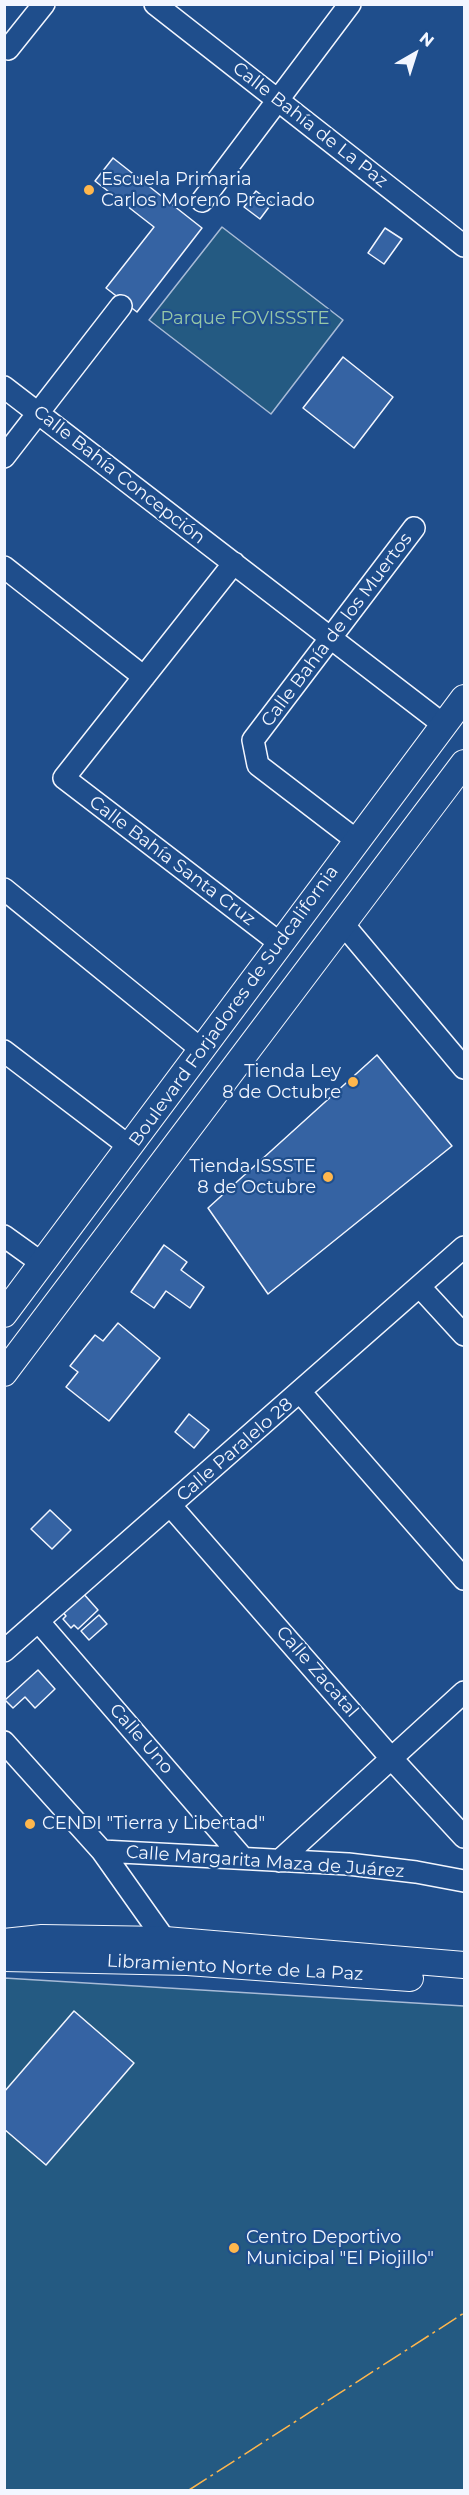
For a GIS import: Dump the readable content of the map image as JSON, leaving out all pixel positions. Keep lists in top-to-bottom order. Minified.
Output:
{"streets":{"main road":["Boulevard Forjadores de Sudcalifornia","Libramiento Norte de La Paz"],"street":["Calle Bahía de La Paz","Calle Bahía Concepción","Calle Bahía de los Muertos","Calle Bahía Santa Cruz","Calle Paralelo 28","Calle Zacatal","Calle Uno","Calle Margarita Maza de Juárez"]},"crossings":[["Calle Bahía Concepción","Calle Bahía de los Muertos"],["Calle Bahía Concepción","Boulevard Forjadores de Sudcalifornia"],["Calle Bahía de los Muertos","Boulevard Forjadores de Sudcalifornia"],["Calle Bahía Santa Cruz","Boulevard Forjadores de Sudcalifornia"],["Calle Paralelo 28","Calle Zacatal"],["Calle Paralelo 28","Calle Uno"],["Calle Uno","Calle Margarita Maza de Juárez"]],"parks":["Parque FOVISSSTE"],"places":["Escuela Primaria Carlos Moreno Preciado","Tienda Ley 8 de Octubre","Tienda ISSSTE 8 de Octubre","CENDI \"Tierra y Libertad\"","Centro Deportivo Municipal \"El Piojillo\""],"north":"top right"}
